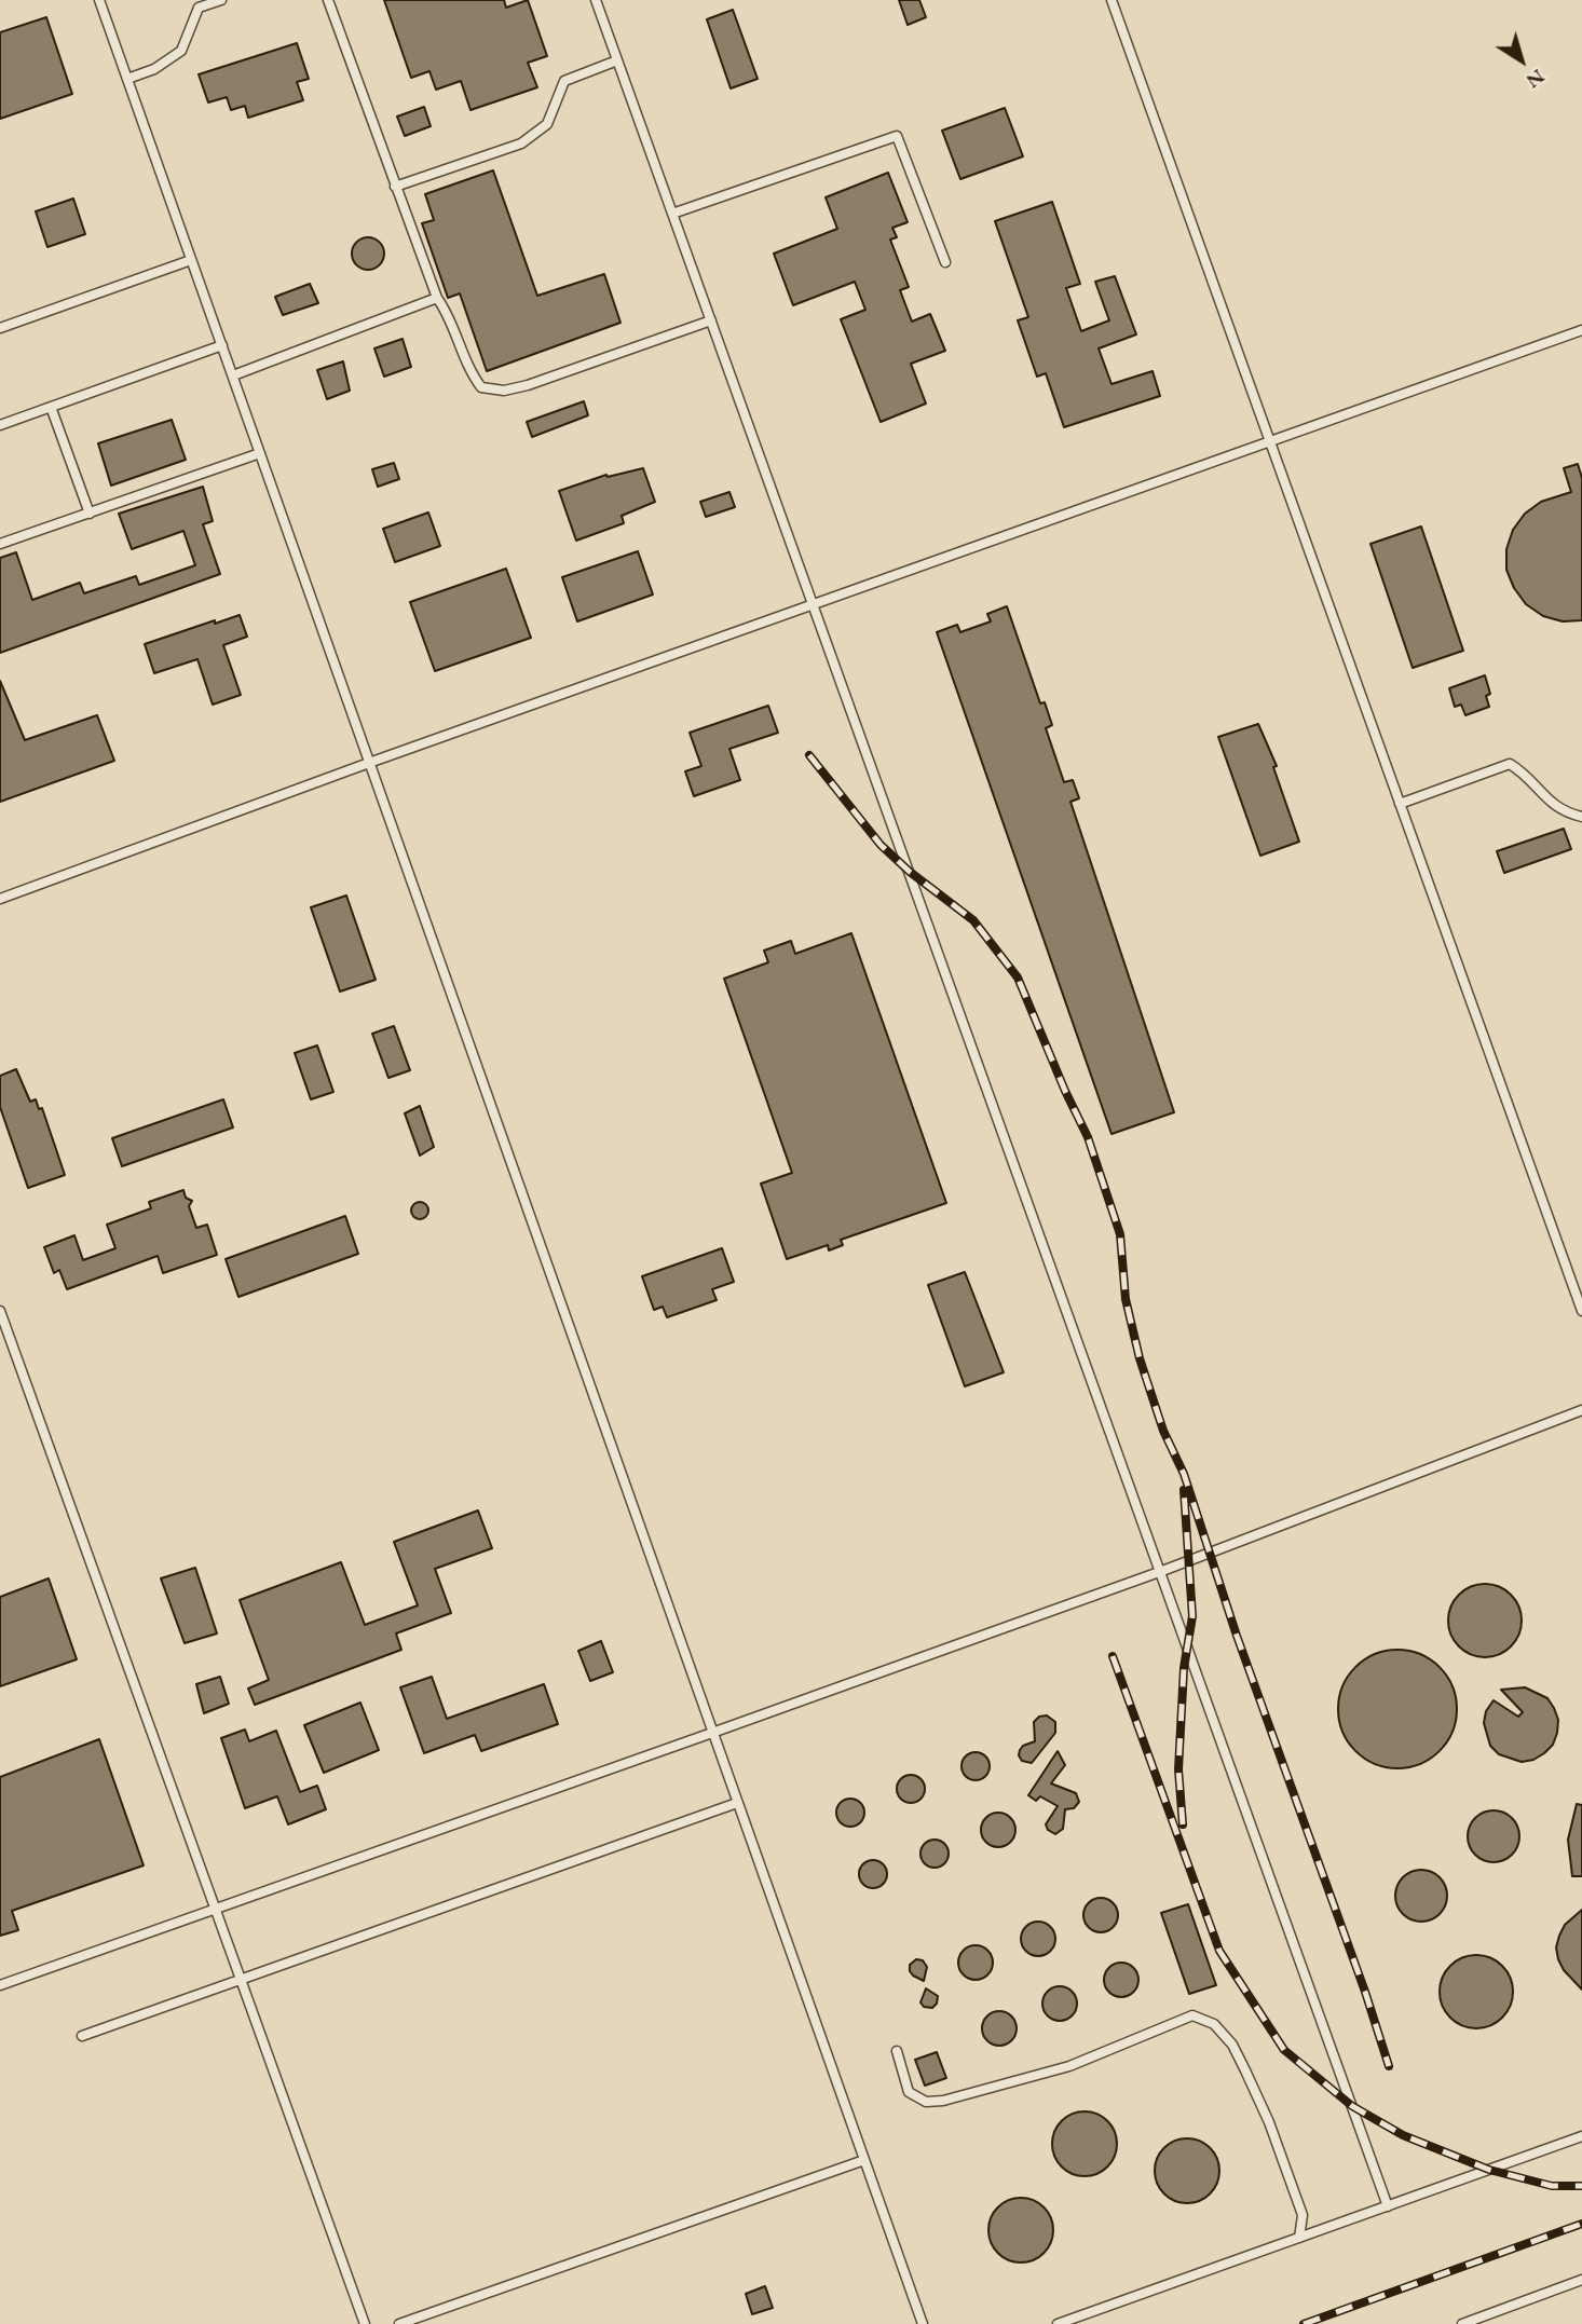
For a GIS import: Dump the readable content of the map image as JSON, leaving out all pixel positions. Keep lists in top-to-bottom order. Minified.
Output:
{"north":"bottom right"}
